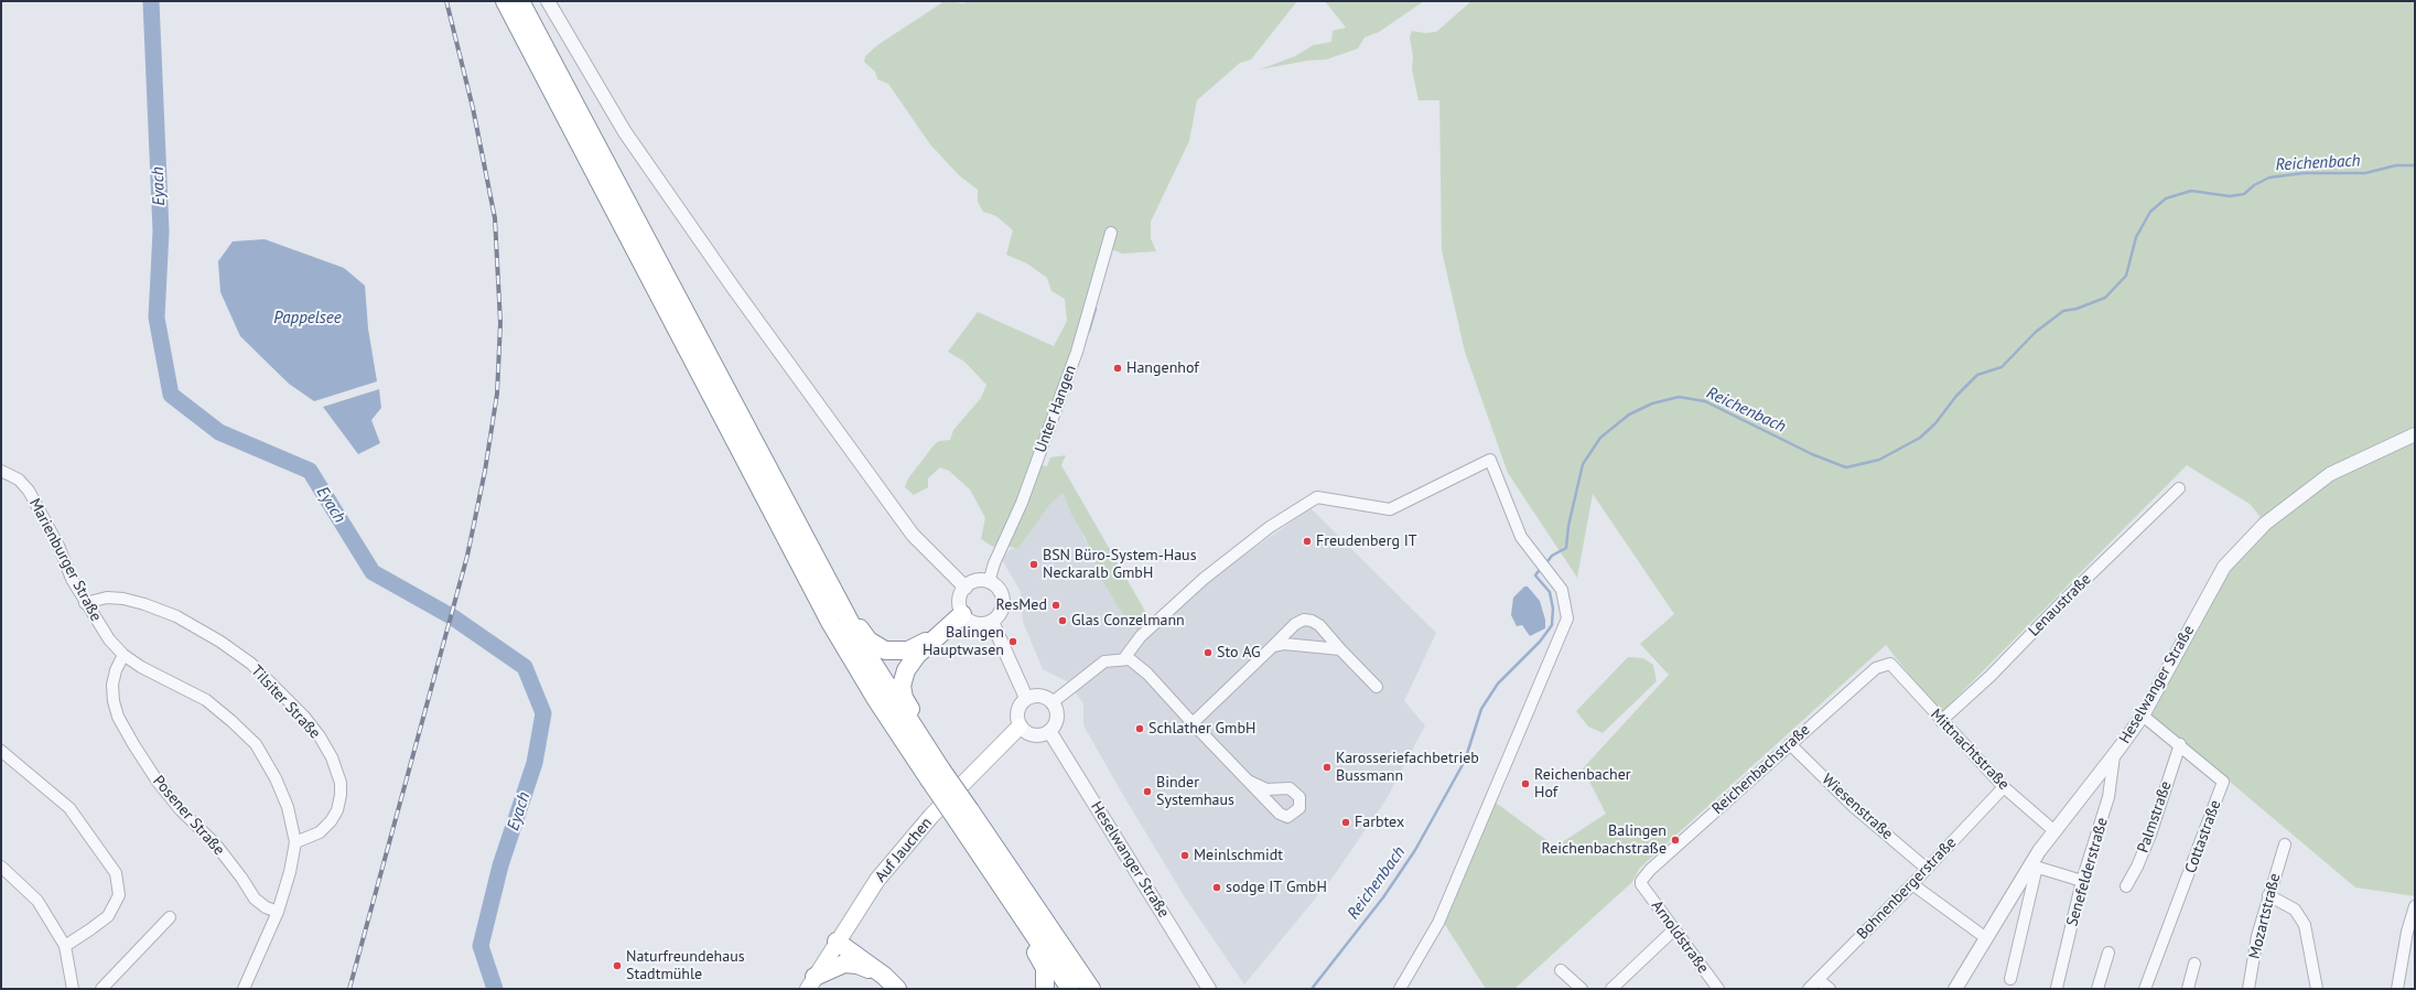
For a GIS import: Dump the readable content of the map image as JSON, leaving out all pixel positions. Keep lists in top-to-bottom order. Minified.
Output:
{"streets":{"main road":["Auf Jauchen"],"street":["Unter Hangen","Marienburger Straße","Lenaustraße","Heselwanger Straße","Tilsiter Straße","Mittnachtstraße","Reichenbachstraße","Wiesenstraße","Posener Straße","Palmstraße","Cottastraße","Senefelderstraße","Bohnenbergerstraße","Mozartstraße","Arnoldstraße"]},"crossings":[["Marienburger Straße","Tilsiter Straße"],["Marienburger Straße","Posener Straße"],["Lenaustraße","Mittnachtstraße"],["Heselwanger Straße","Mittnachtstraße"],["Heselwanger Straße","Cottastraße"],["Heselwanger Straße","Auf Jauchen"],["Heselwanger Straße","Senefelderstraße"],["Mittnachtstraße","Reichenbachstraße"],["Mittnachtstraße","Bohnenbergerstraße"],["Reichenbachstraße","Wiesenstraße"],["Reichenbachstraße","Arnoldstraße"],["Wiesenstraße","Bohnenbergerstraße"],["Palmstraße","Cottastraße"]],"water":["Reichenbach","Eyach","Pappelsee"],"places":["Hangenhof","Freudenberg IT","BSN Büro-System-Haus Neckaralb GmbH","ResMed","Glas Conzelmann","Balingen Hauptwasen","Sto AG","Schlather GmbH","Karosseriefachbetrieb Bussmann","Reichenbacher Hof","Binder Systemhaus","Farbtex","Balingen Reichenbachstraße","Meinlschmidt","sodge IT GmbH","Naturfreundehaus Stadtmühle"]}
